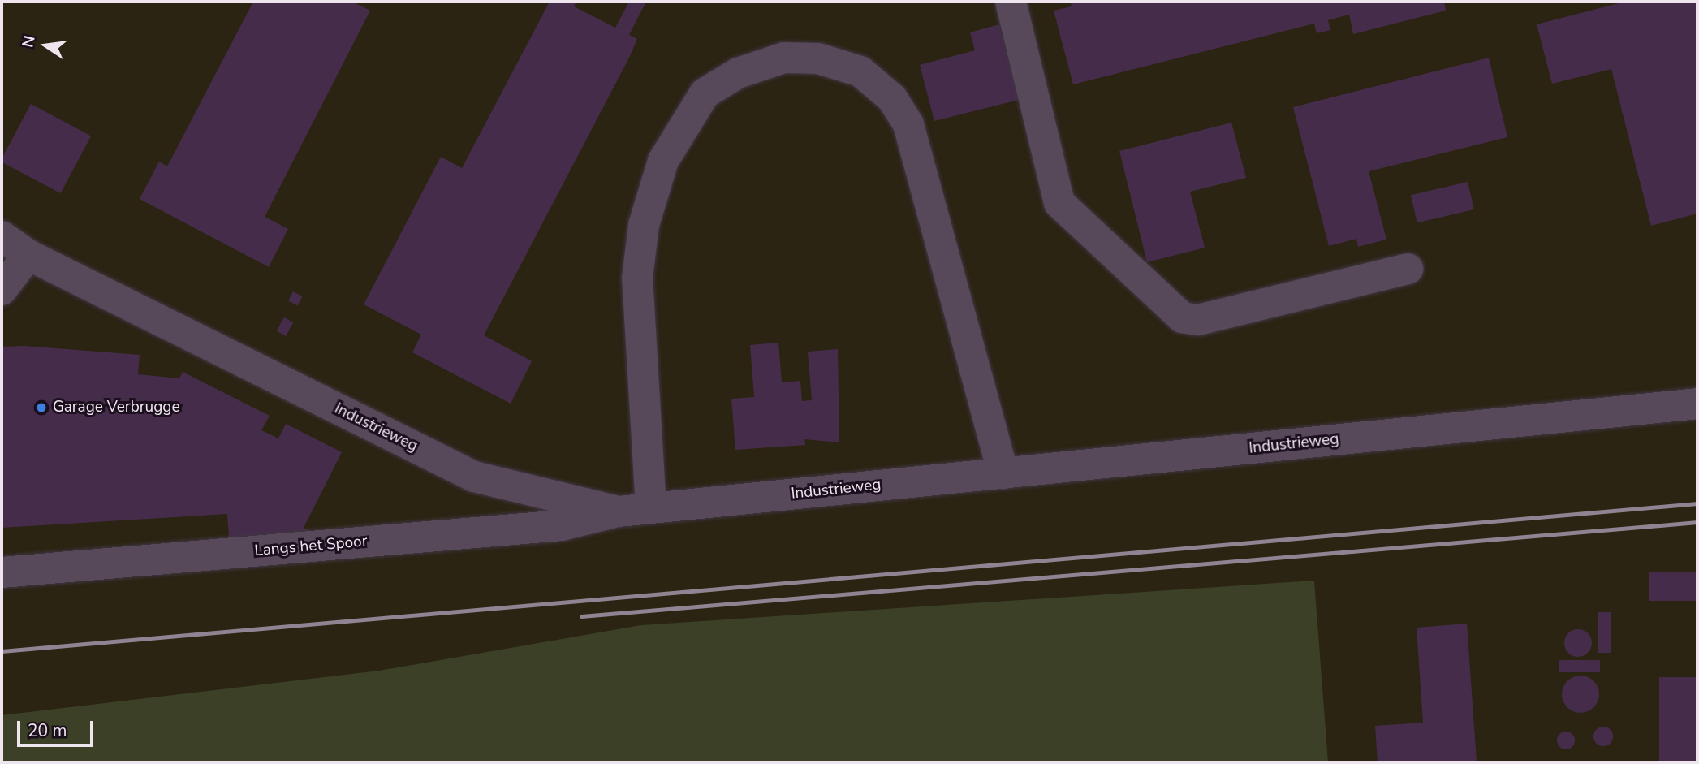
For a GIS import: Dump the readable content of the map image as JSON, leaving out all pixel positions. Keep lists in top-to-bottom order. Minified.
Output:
{"streets":{"street":["Industrieweg","Langs het Spoor"]},"crossings":[["Industrieweg","Langs het Spoor"]],"places":["Garage Verbrugge"],"scale_bar":"20 m","north":"left"}
